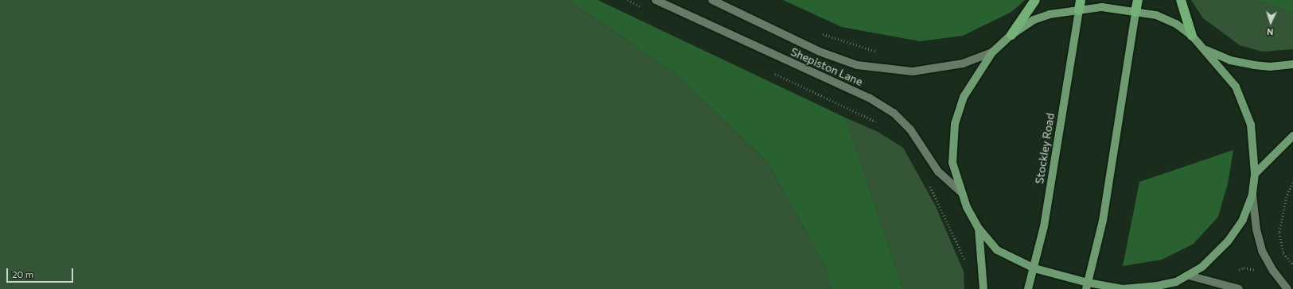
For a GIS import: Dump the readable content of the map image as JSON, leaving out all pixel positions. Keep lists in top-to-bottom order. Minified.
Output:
{"streets":{"main road":["Stockley Road"],"street":["Shepiston Lane"]},"scale_bar":"20 m","north":"bottom"}
